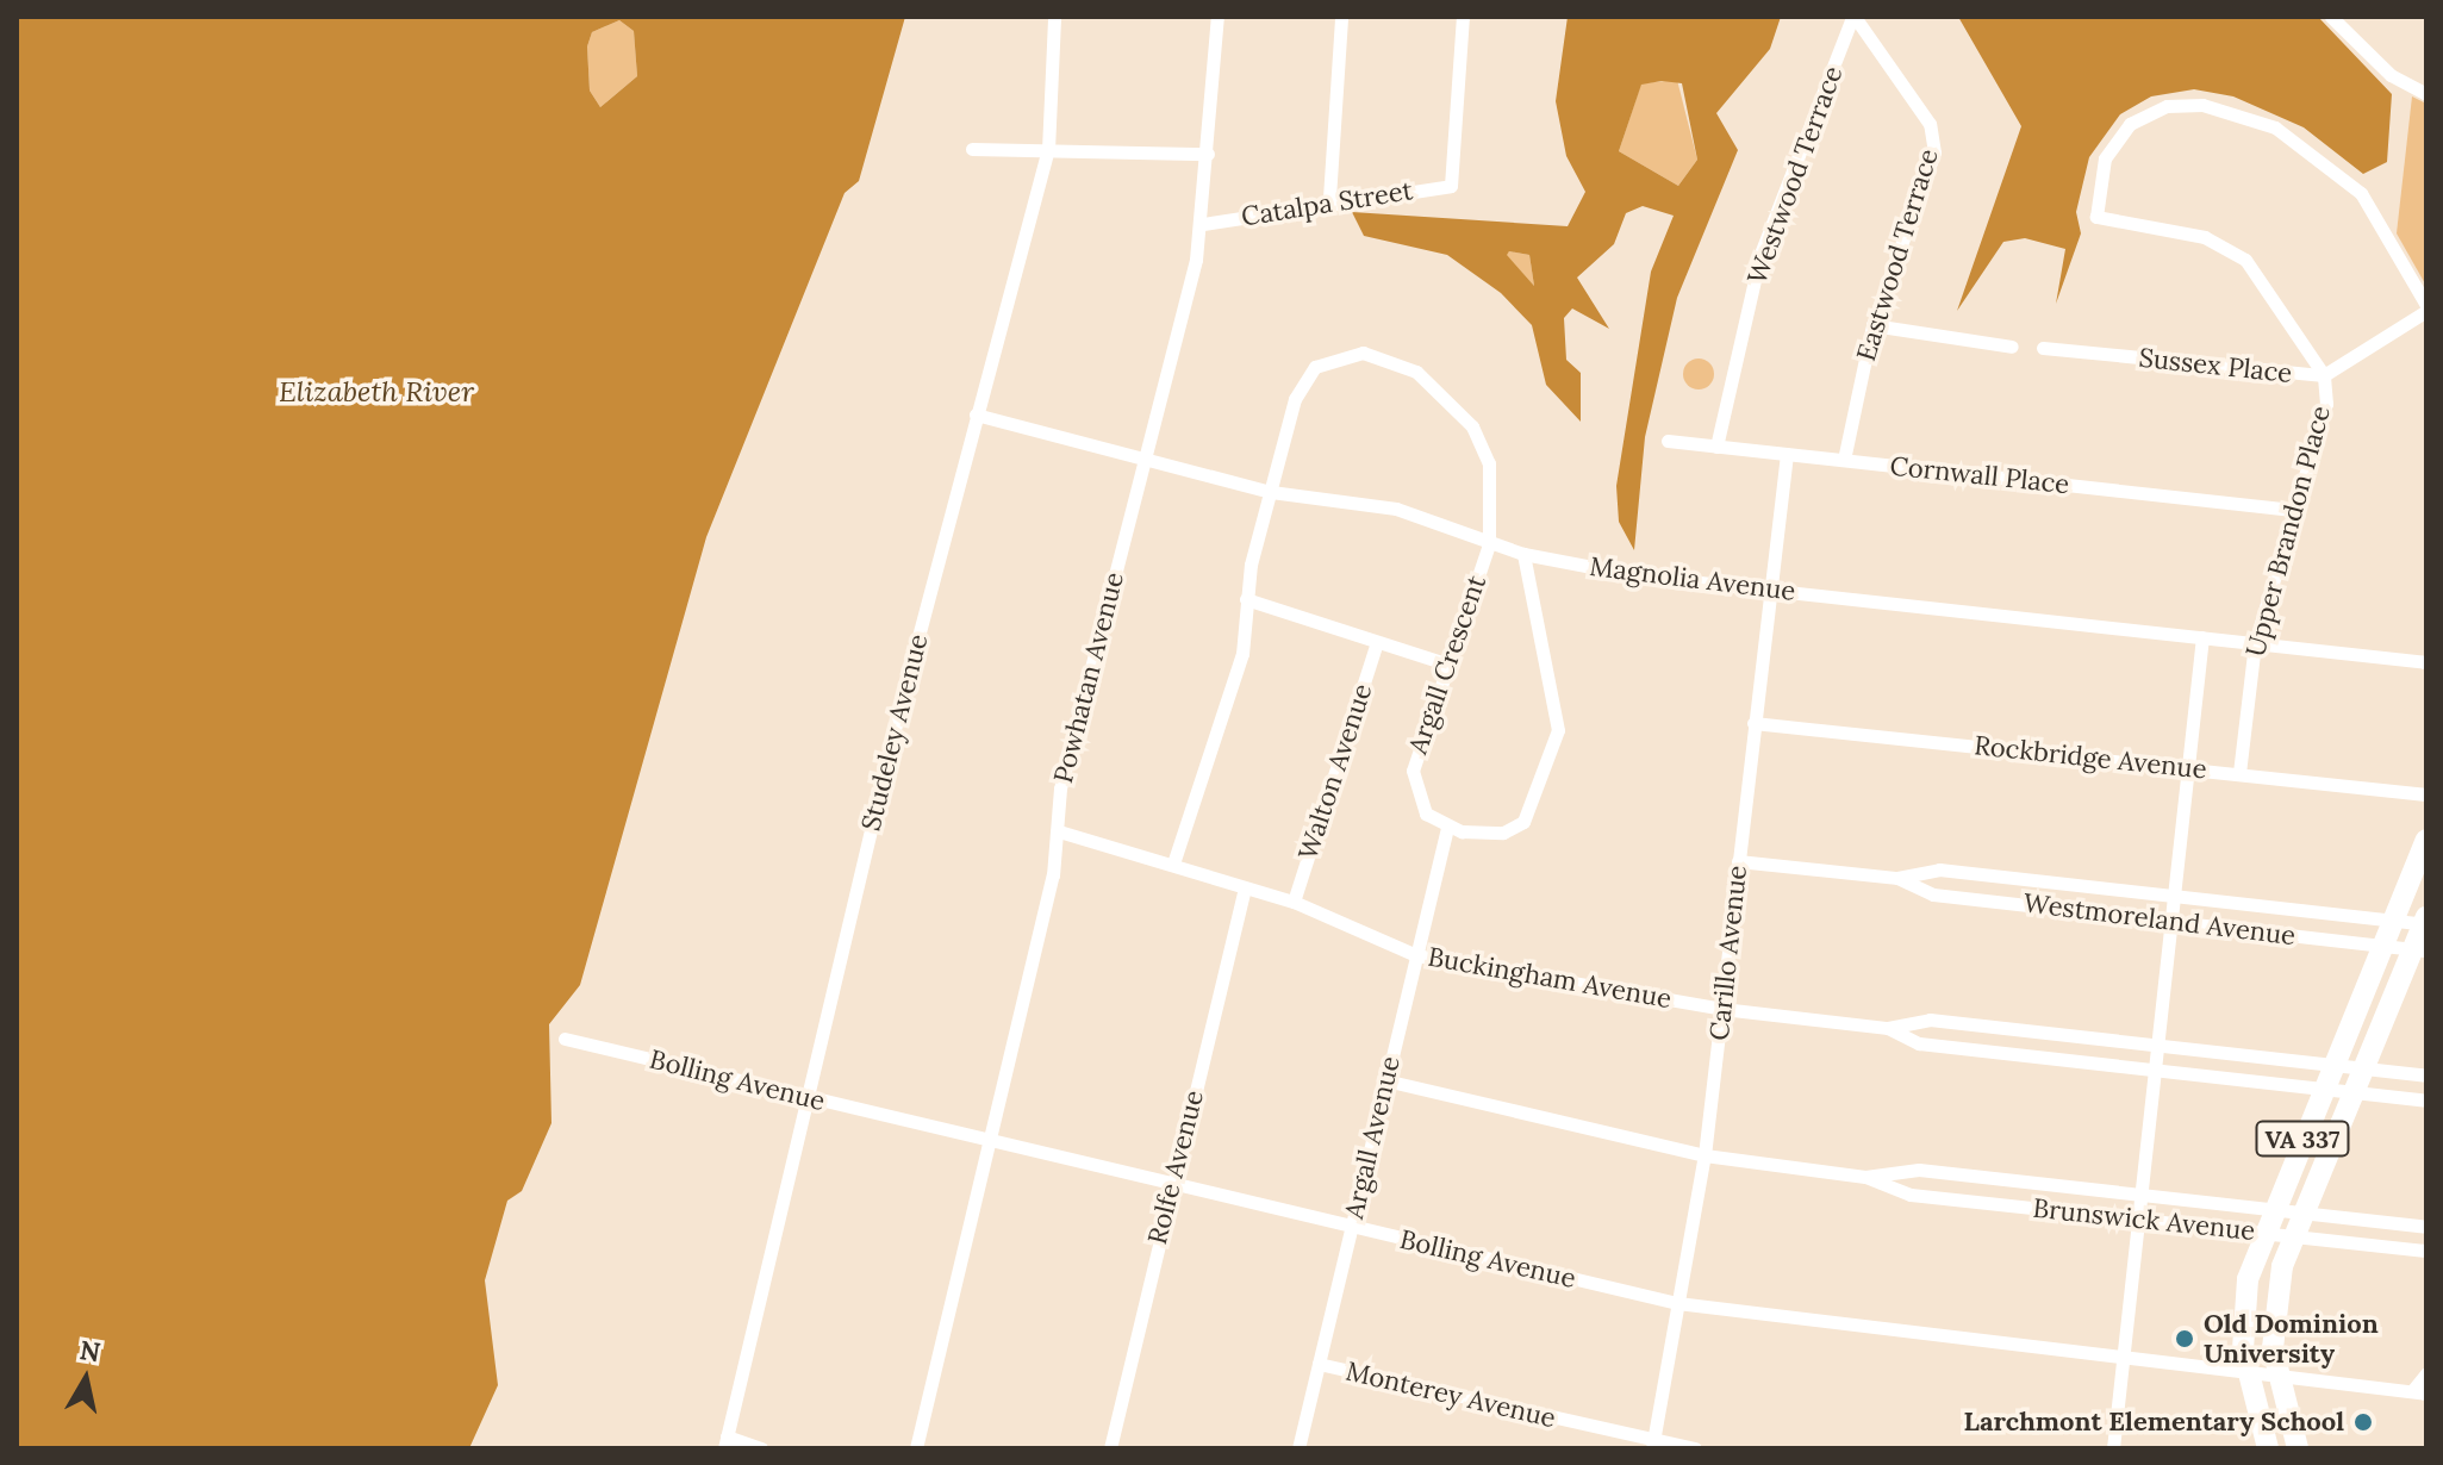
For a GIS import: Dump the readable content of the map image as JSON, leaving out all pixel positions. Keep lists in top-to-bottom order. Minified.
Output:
{"streets":{"main road":["VA 337"],"street":["Westwood Terrace","Catalpa Street","Eastwood Terrace","Sussex Place","Cornwall Place","Upper Brandon Place","Magnolia Avenue","Argall Crescent","Powhatan Avenue","Studeley Avenue","Rockbridge Avenue","Walton Avenue","Westmoreland Avenue","Carillo Avenue","Buckingham Avenue","Bolling Avenue","Argall Avenue","Rolfe Avenue","Brunswick Avenue","Monterey Avenue"]},"crossings":[["Westwood Terrace","Eastwood Terrace"],["Westwood Terrace","Cornwall Place"],["Catalpa Street","Powhatan Avenue"],["Eastwood Terrace","Cornwall Place"],["Sussex Place","Upper Brandon Place"],["Cornwall Place","Upper Brandon Place"],["Cornwall Place","Carillo Avenue"],["Upper Brandon Place","Magnolia Avenue"],["Upper Brandon Place","Rockbridge Avenue"],["Upper Brandon Place","Westmoreland Avenue"],["Upper Brandon Place","Buckingham Avenue"],["Upper Brandon Place","Bolling Avenue"],["Upper Brandon Place","Brunswick Avenue"],["Magnolia Avenue","Argall Crescent"],["Magnolia Avenue","Powhatan Avenue"],["Magnolia Avenue","Studeley Avenue"],["Magnolia Avenue","Carillo Avenue"],["Argall Crescent","Argall Avenue"],["Powhatan Avenue","Buckingham Avenue"],["Powhatan Avenue","Bolling Avenue"],["Studeley Avenue","Bolling Avenue"],["Rockbridge Avenue","Carillo Avenue"],["Walton Avenue","Buckingham Avenue"],["Westmoreland Avenue","Carillo Avenue"],["Westmoreland Avenue","VA 337"],["Carillo Avenue","Buckingham Avenue"],["Carillo Avenue","Bolling Avenue"],["Carillo Avenue","Brunswick Avenue"],["Carillo Avenue","Monterey Avenue"],["Buckingham Avenue","Argall Avenue"],["Buckingham Avenue","VA 337"],["Buckingham Avenue","Rolfe Avenue"],["Bolling Avenue","Argall Avenue"],["Bolling Avenue","VA 337"],["Bolling Avenue","Rolfe Avenue"],["Argall Avenue","Brunswick Avenue"],["Argall Avenue","Monterey Avenue"],["VA 337","Brunswick Avenue"]],"water":["Elizabeth River"],"places":["Old Dominion University","Larchmont Elementary School"],"north":"top"}
